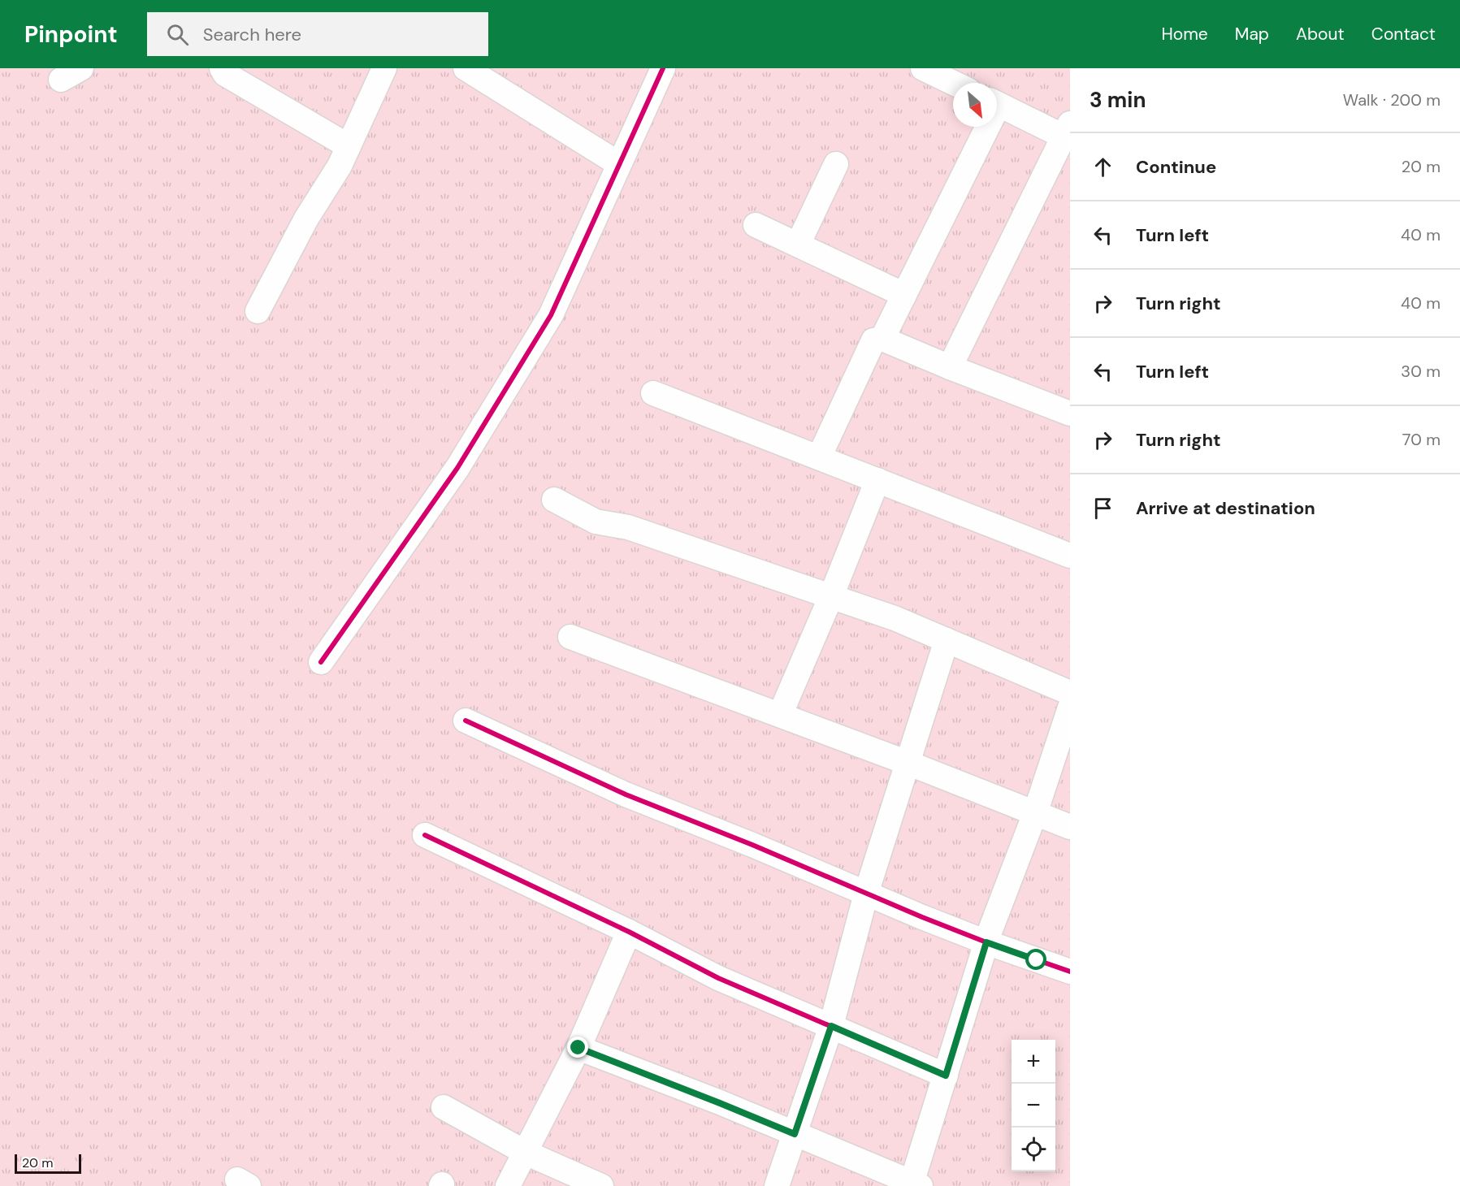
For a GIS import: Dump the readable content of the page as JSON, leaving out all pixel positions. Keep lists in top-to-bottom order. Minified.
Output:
{"scale_bar":"20 m","north":"bottom right","page":{"header":"Pinpoint","search":"Search here","nav":["Home","Map","About","Contact"],"heading":["3 min","Walk · 200 m"],"list":[["Continue","20 m"],["Turn left","40 m"],["Turn right","40 m"],["Turn left","30 m"],["Turn right","70 m"],"Arrive at destination"],"map_buttons":["+","−"],"scale":"20 m"}}
